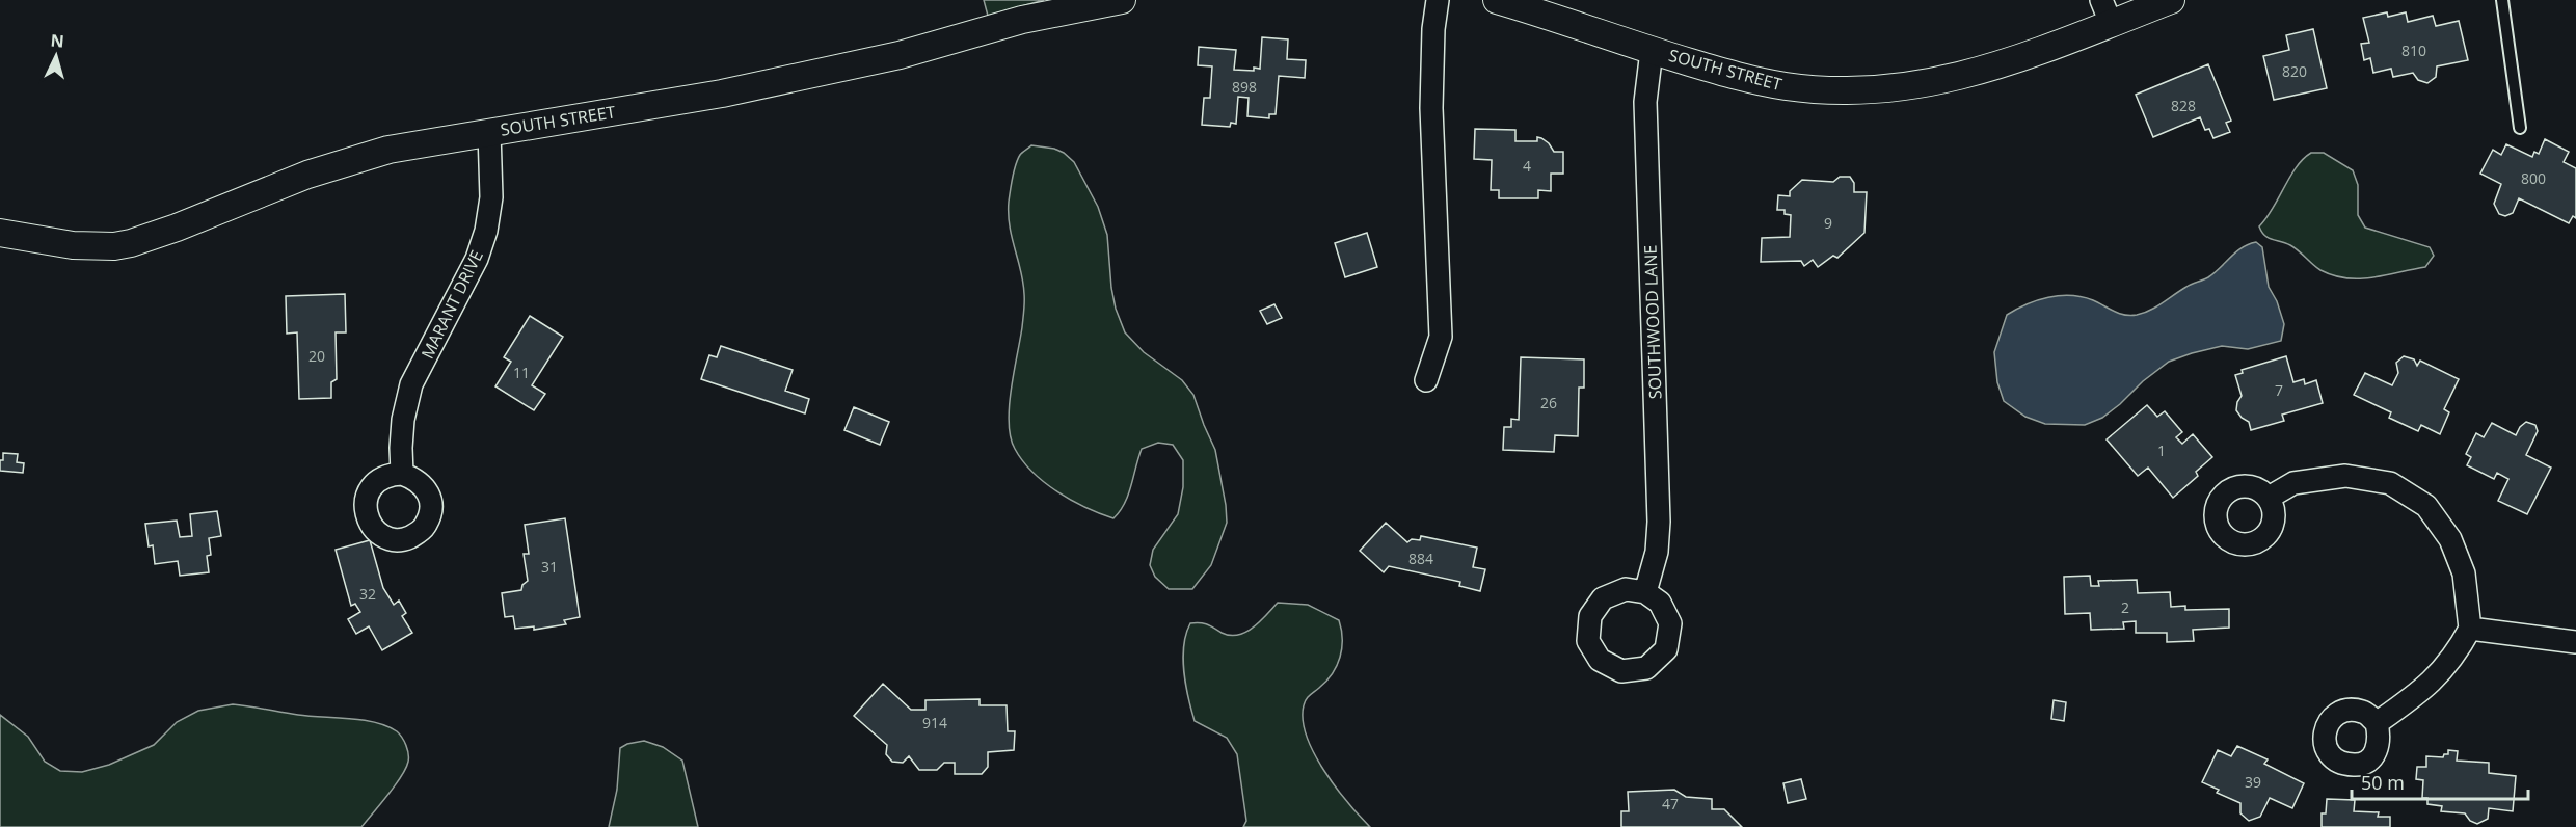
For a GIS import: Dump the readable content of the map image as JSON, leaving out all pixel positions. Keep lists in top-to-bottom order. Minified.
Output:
{"streets":{"street":["SOUTH STREET","MARANT DRIVE","SOUTHWOOD LANE"]},"crossings":[["SOUTH STREET","MARANT DRIVE"],["SOUTH STREET","SOUTHWOOD LANE"]],"house_numbers":["810","820","898","828","4","800","9","20","11","7","26","1","884","31","32","2","914","39","47"],"scale_bar":"50 m","north":"top"}
